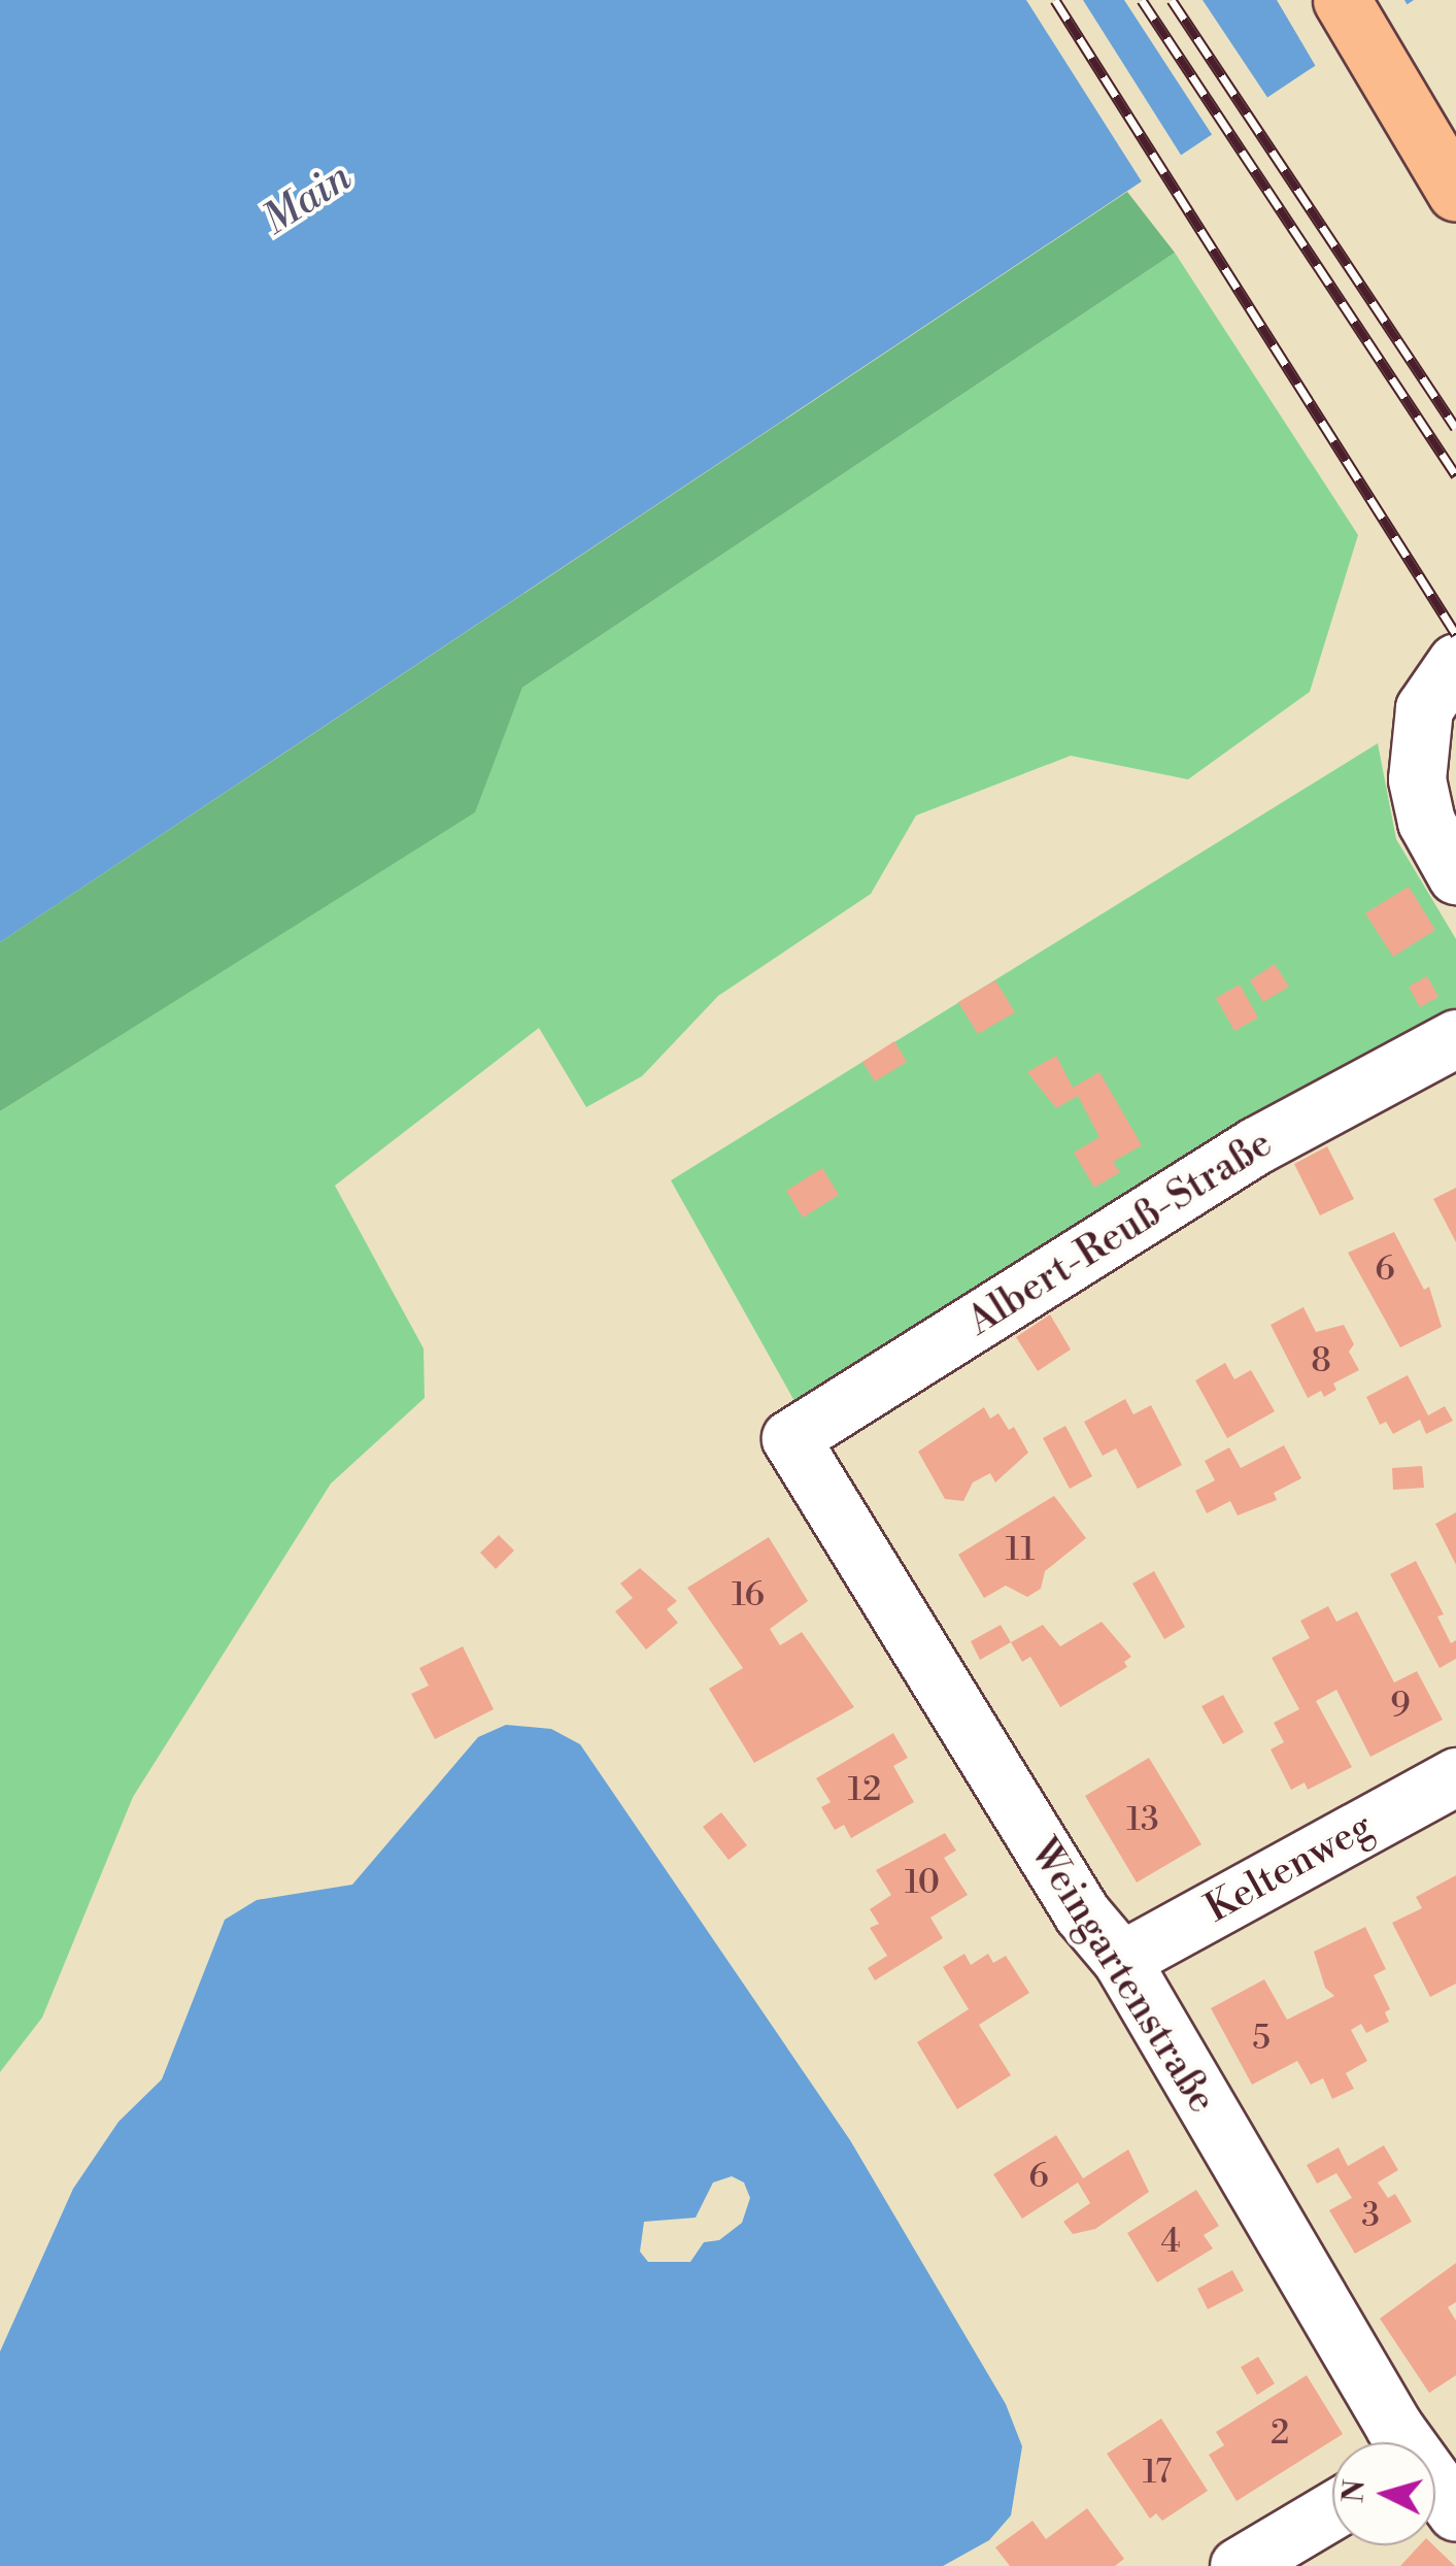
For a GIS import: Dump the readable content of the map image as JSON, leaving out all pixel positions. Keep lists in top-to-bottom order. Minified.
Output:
{"streets":{"street":["Albert-Reuß-Straße","Keltenweg","Weingartenstraße"]},"crossings":[["Albert-Reuß-Straße","Weingartenstraße"],["Keltenweg","Weingartenstraße"]],"water":["Main"],"house_numbers":["6","8","11","16","9","12","13","10","5","6","3","4","2","17"],"north":"left"}
